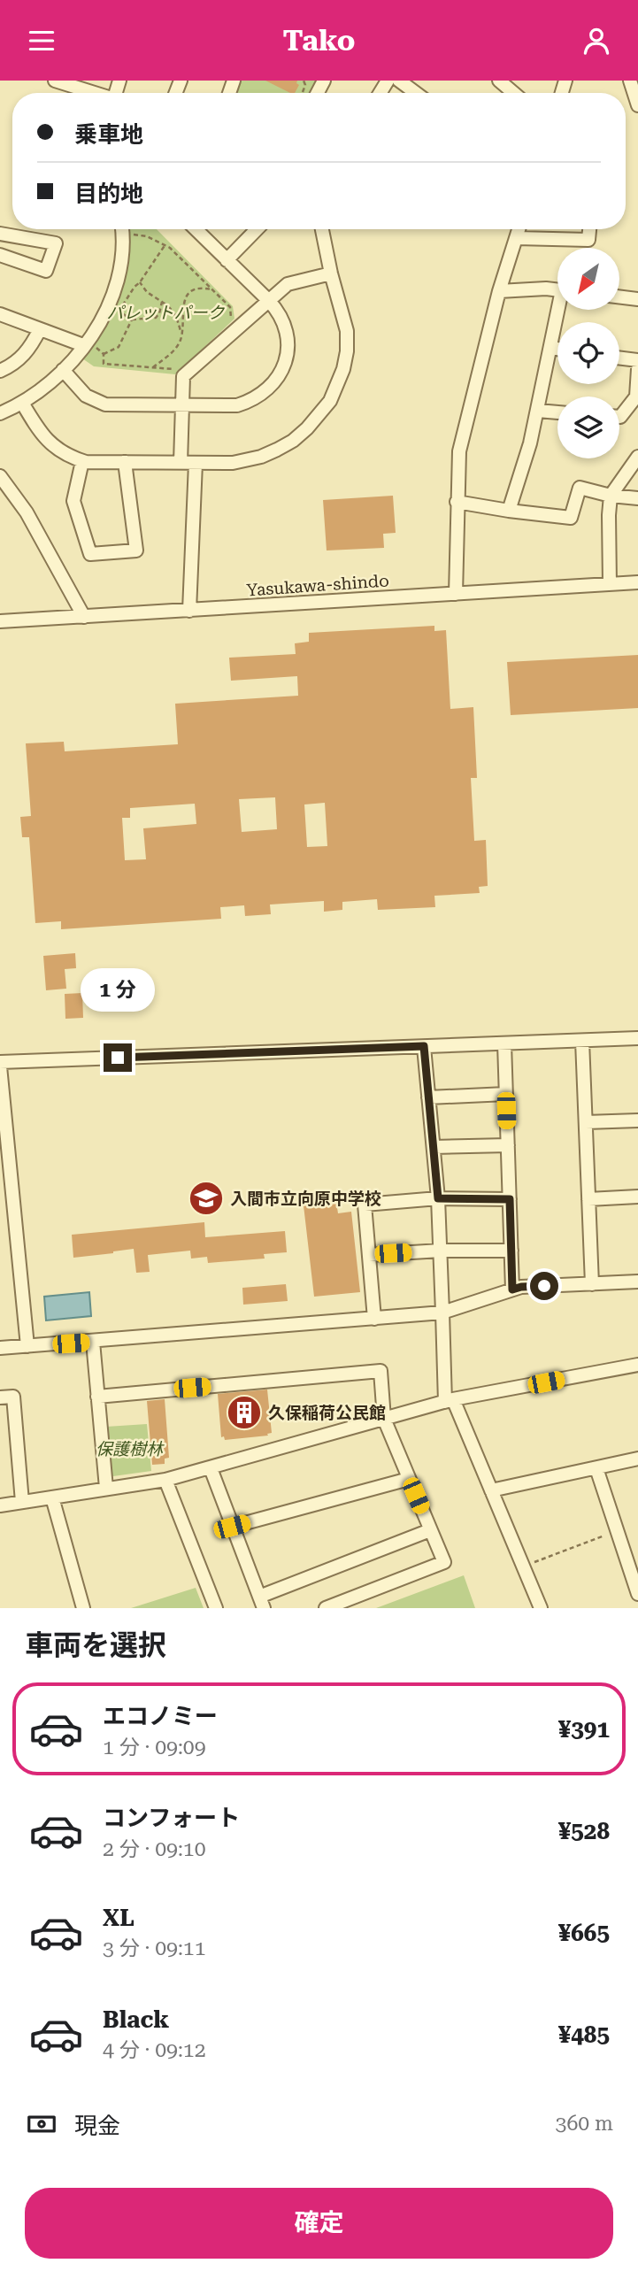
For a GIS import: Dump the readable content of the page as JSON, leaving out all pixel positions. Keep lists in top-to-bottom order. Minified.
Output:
{"streets":{"street":["Yasukawa-shindo"]},"parks":["パレットパーク","保護樹林"],"places":{"school or university":["入間市立向原中学校"],"building":["久保稲荷公民館"]},"north":"bottom left","page":{"header":"Tako","banner":["乗車地","目的地"],"bubble":"1 分","heading":"車両を選択","list":[{"name":"エコノミー","note":"1 分 · 09:09","value":"¥391"},{"name":"コンフォート","note":"2 分 · 09:10","value":"¥528"},{"name":"XL","note":"3 分 · 09:11","value":"¥665"},{"name":"Black","note":"4 分 · 09:12","value":"¥485"}],"pay":["現金","360 m"],"buttons":"確定"}}
